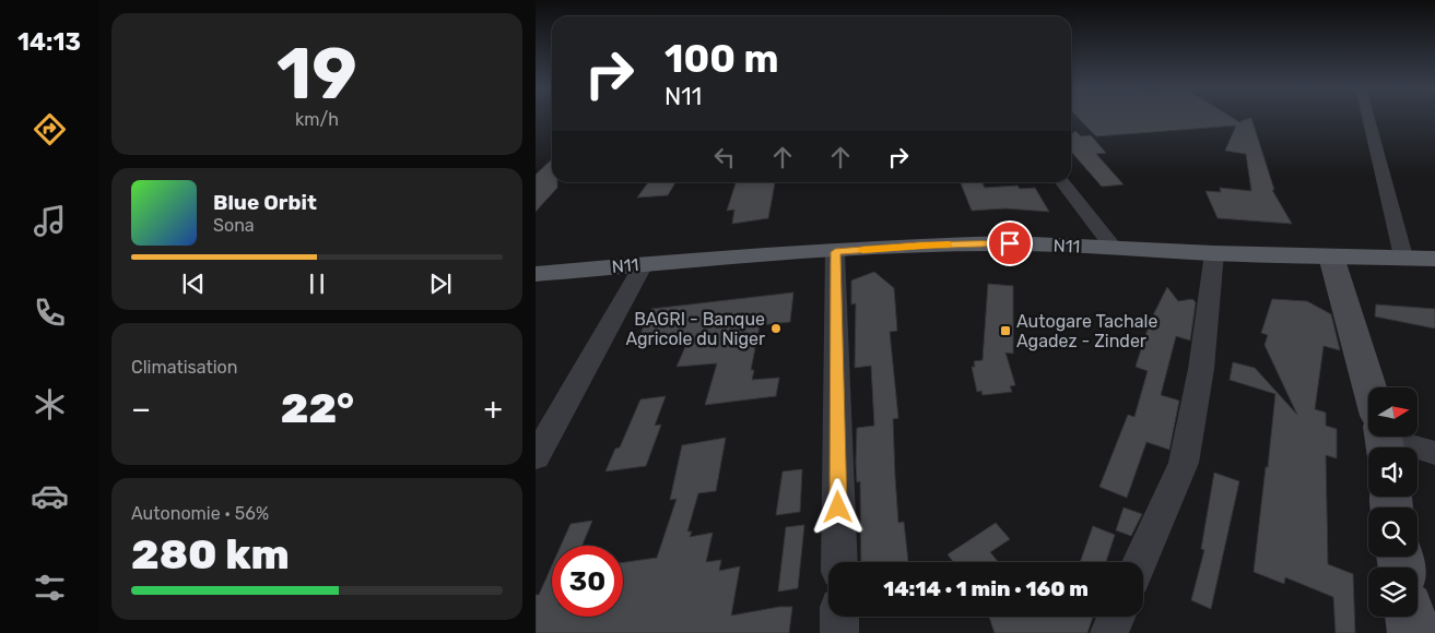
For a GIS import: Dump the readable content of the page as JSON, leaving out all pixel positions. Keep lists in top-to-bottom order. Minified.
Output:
{"streets":{"main road":["N11"]},"places":{"other":["BAGRI - Banque Agricole du Niger"],"transit":["Autogare Tachale Agadez - Zinder"]},"north":"right","page":{"tabs":"14:13","tile":[["19","km/h"],"Climatisation",["Autonomie · 56%","280 km"]],"turn":["100 m","N11"],"song":["Blue Orbit","Sona"],"heat":["−","22°","+"],"limit":"30","trip":"14:14 · 1 min · 160 m"}}
